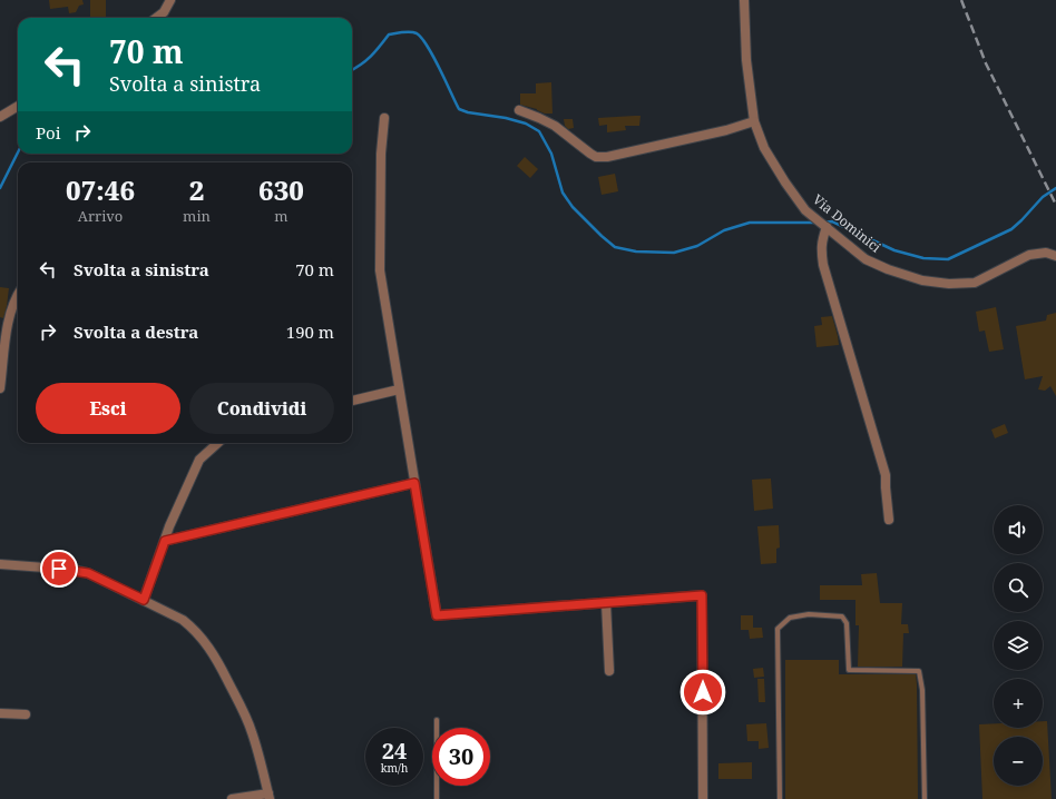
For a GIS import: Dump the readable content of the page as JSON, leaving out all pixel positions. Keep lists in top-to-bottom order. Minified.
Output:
{"streets":{"street":["Via Dominici"]},"page":{"turn":["70 m","Svolta a sinistra"],"then":"Poi","eta":["07:46","Arrivo","2","min","630","m"],"list":[{"name":"Svolta a sinistra","value":"70 m"},{"name":"Svolta a destra","value":"190 m"}],"buttons":["Esci","Condividi"],"map_buttons":["+","−"],"speed":"24 km/h","limit":"30"}}
